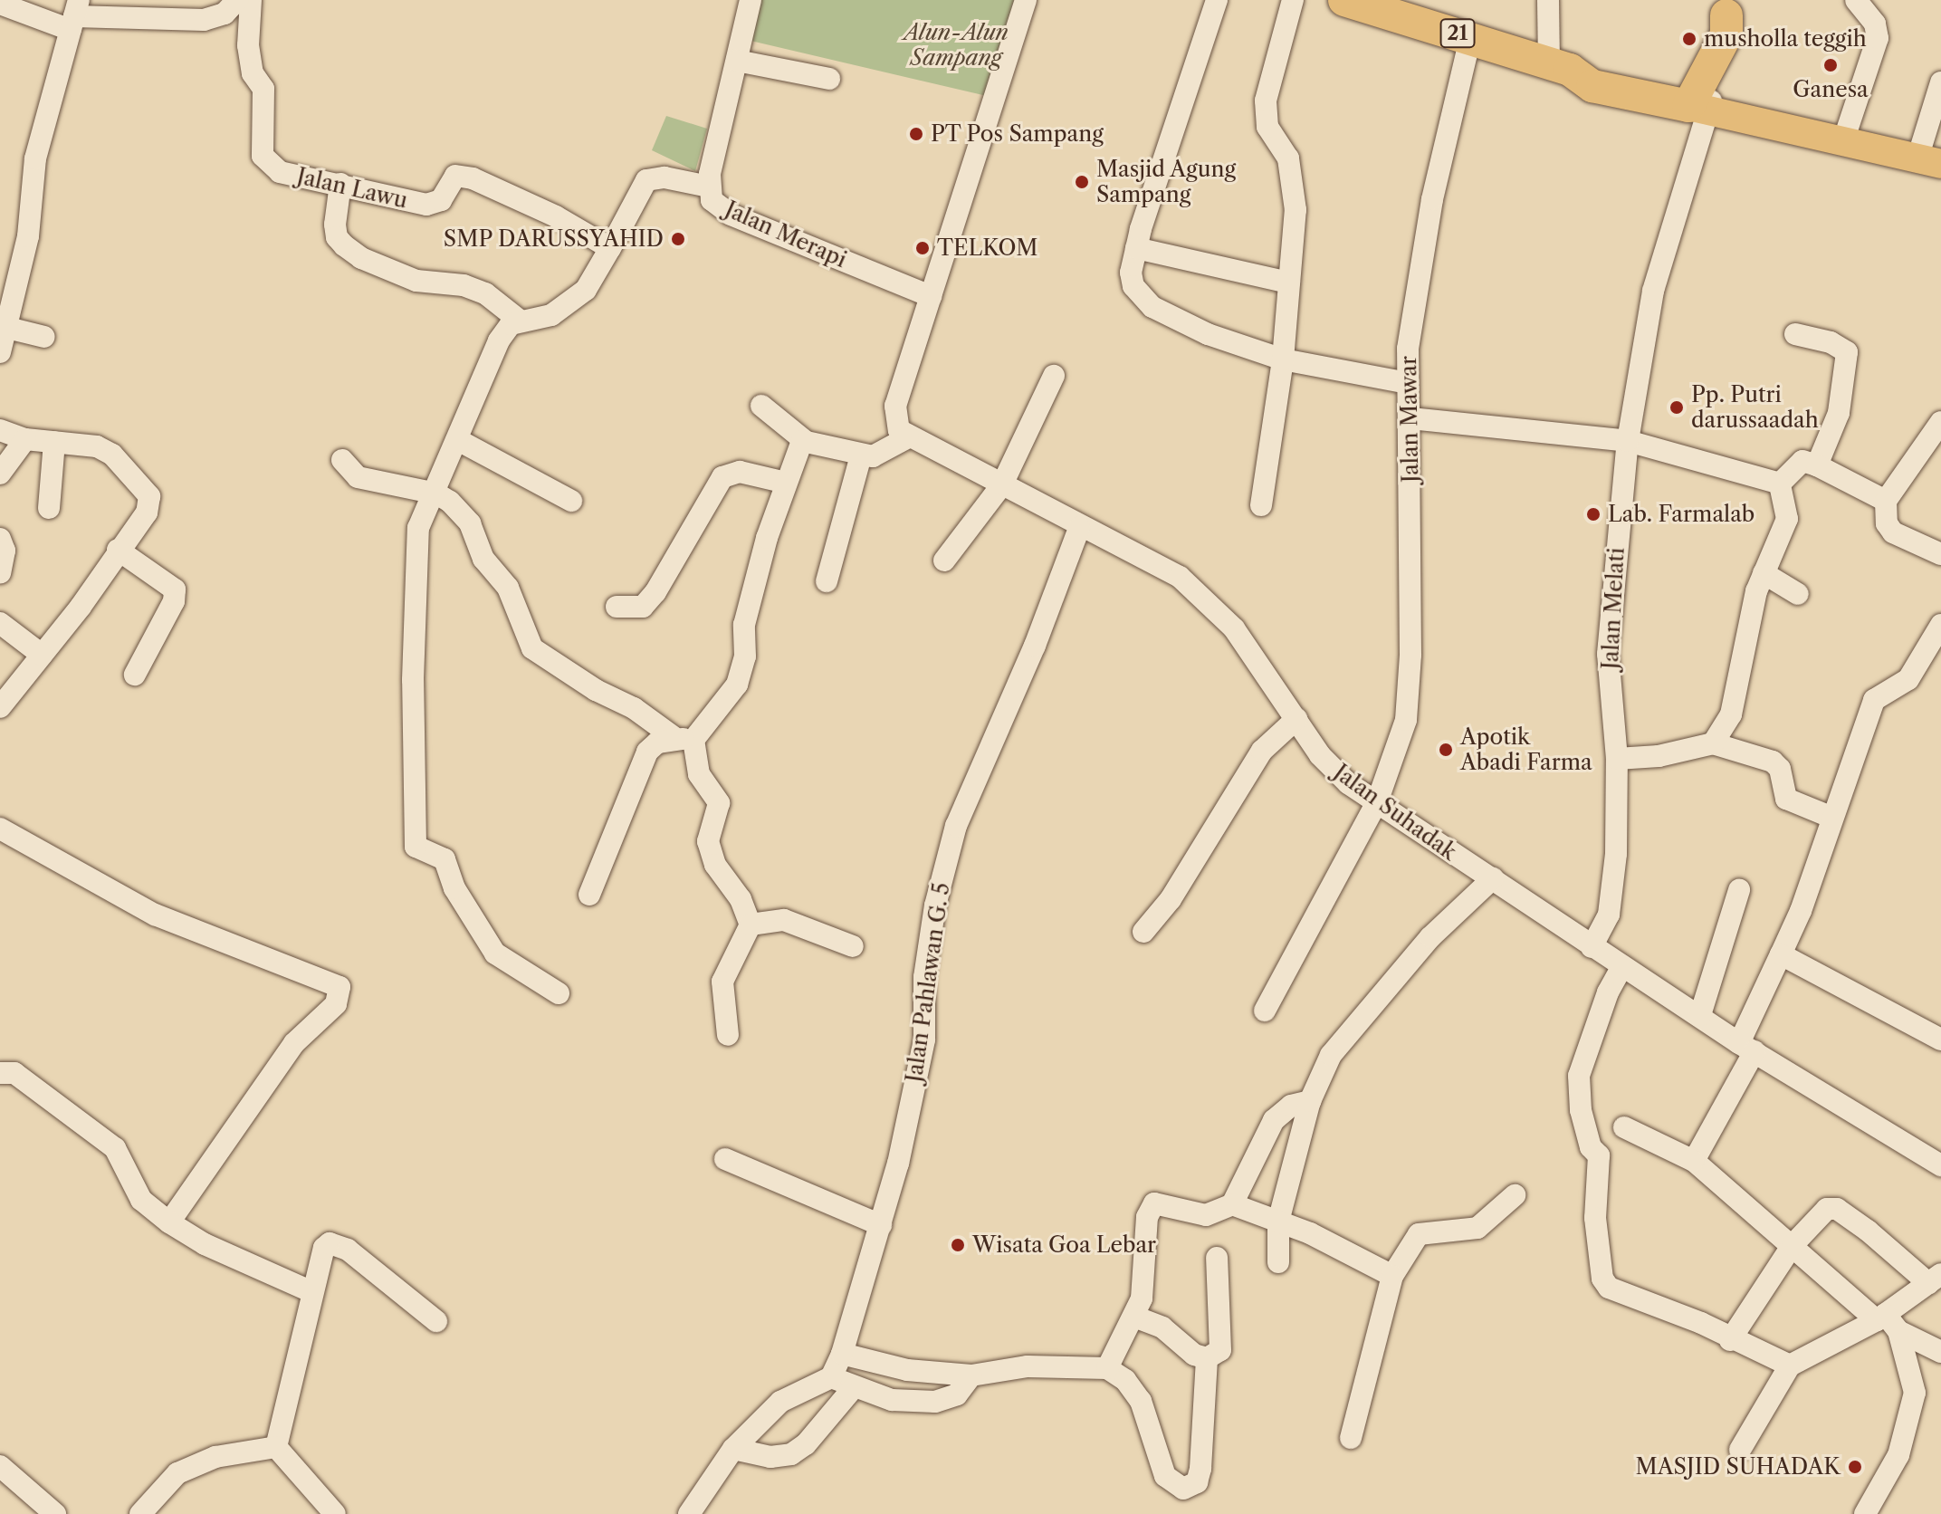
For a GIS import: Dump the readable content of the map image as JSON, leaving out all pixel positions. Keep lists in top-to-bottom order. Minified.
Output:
{"streets":{"highway":["21"],"street":["Jalan Lawu","Jalan Merapi","Jalan Mawar","Jalan Melati","Jalan Suhadak","Jalan Pahlawan G. 5"]},"crossings":[["21","Jalan Mawar"],["21","Jalan Melati"],["Jalan Mawar","Jalan Suhadak"],["Jalan Melati","Jalan Suhadak"],["Jalan Suhadak","Jalan Pahlawan G. 5"]],"parks":["Alun-Alun Sampang"],"places":["musholla teggih","Ganesa","PT Pos Sampang","Masjid Agung Sampang","SMP DARUSSYAHID","TELKOM","Pp. Putri darussaadah","Lab. Farmalab","Apotik Abadi Farma","Wisata Goa Lebar","MASJID SUHADAK"]}
